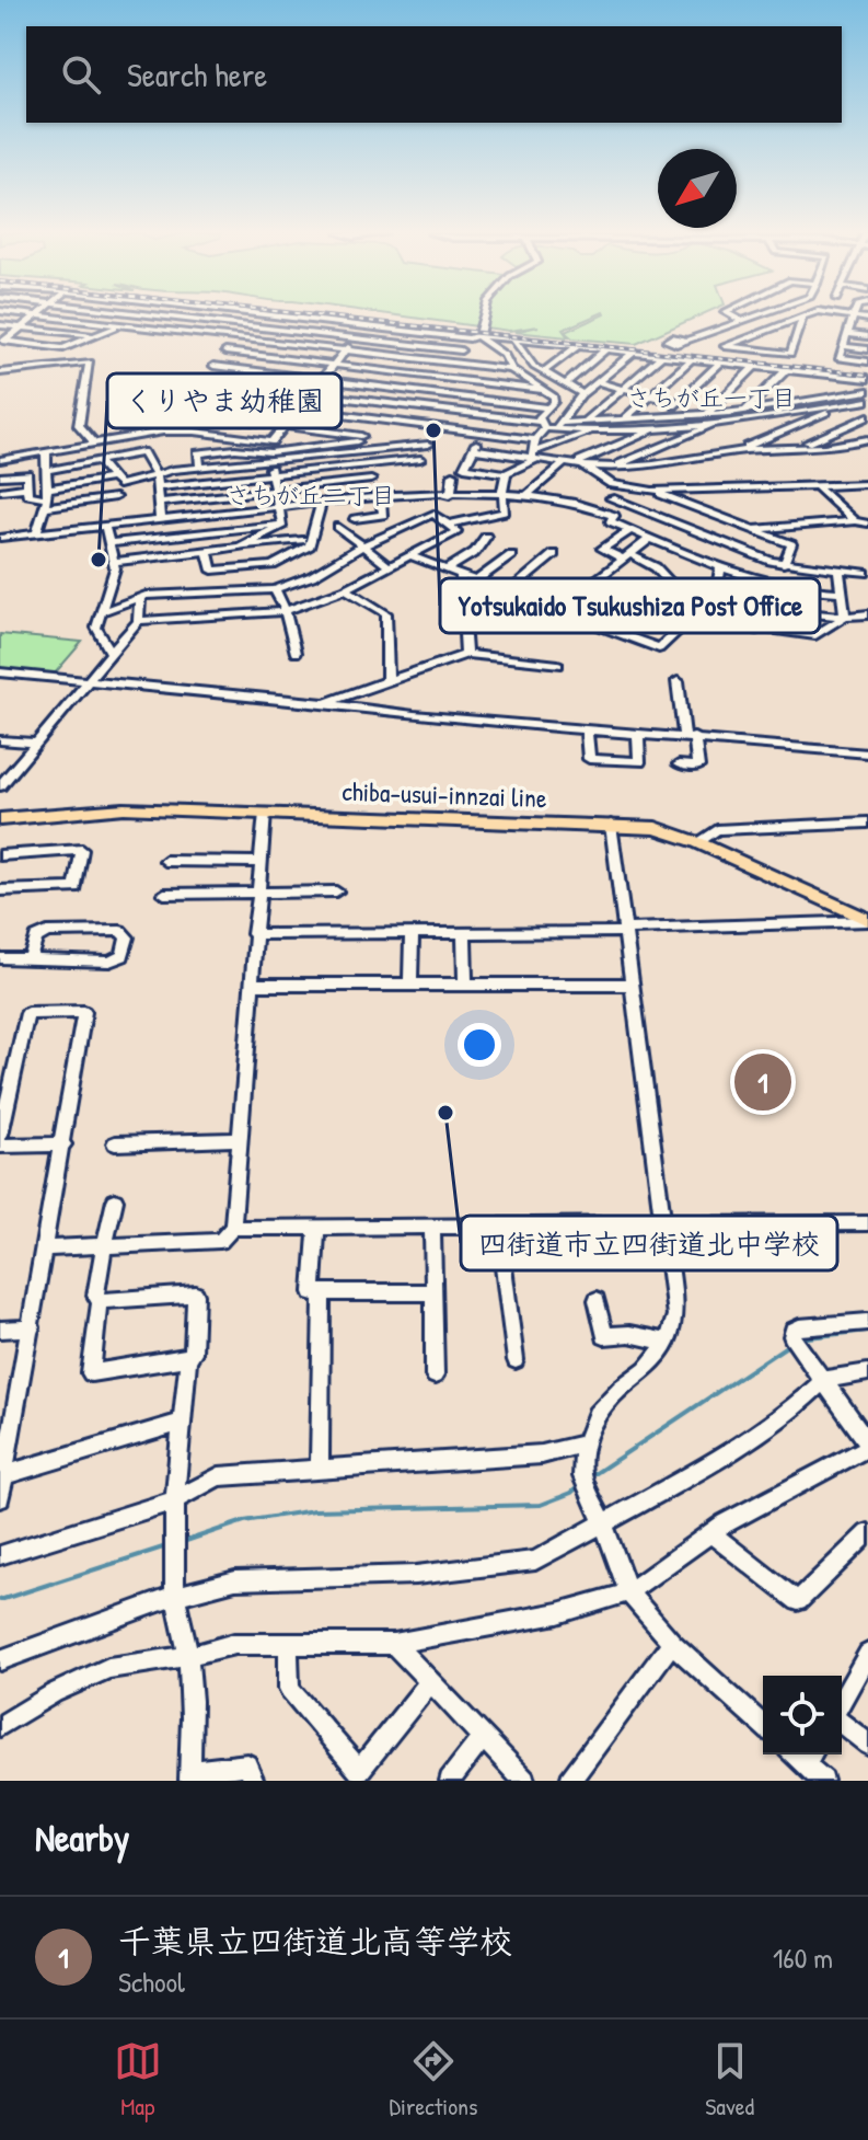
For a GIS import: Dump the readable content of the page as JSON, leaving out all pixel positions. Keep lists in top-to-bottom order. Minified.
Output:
{"streets":{"main road":["chiba-usui-innzai line"]},"districts":["さちが丘一丁目","さちが丘二丁目"],"places":["Yotsukaido Tsukushiza Post Office","くりやま幼稚園","四街道市立四街道北中学校"],"north":"bottom left","page":{"search":"Search here","pins":"1","heading":"Nearby","list":[{"mark":"1","name":"千葉県立四街道北高等学校","note":"School","value":"160 m"}],"nav":["Map","Directions","Saved"]}}
